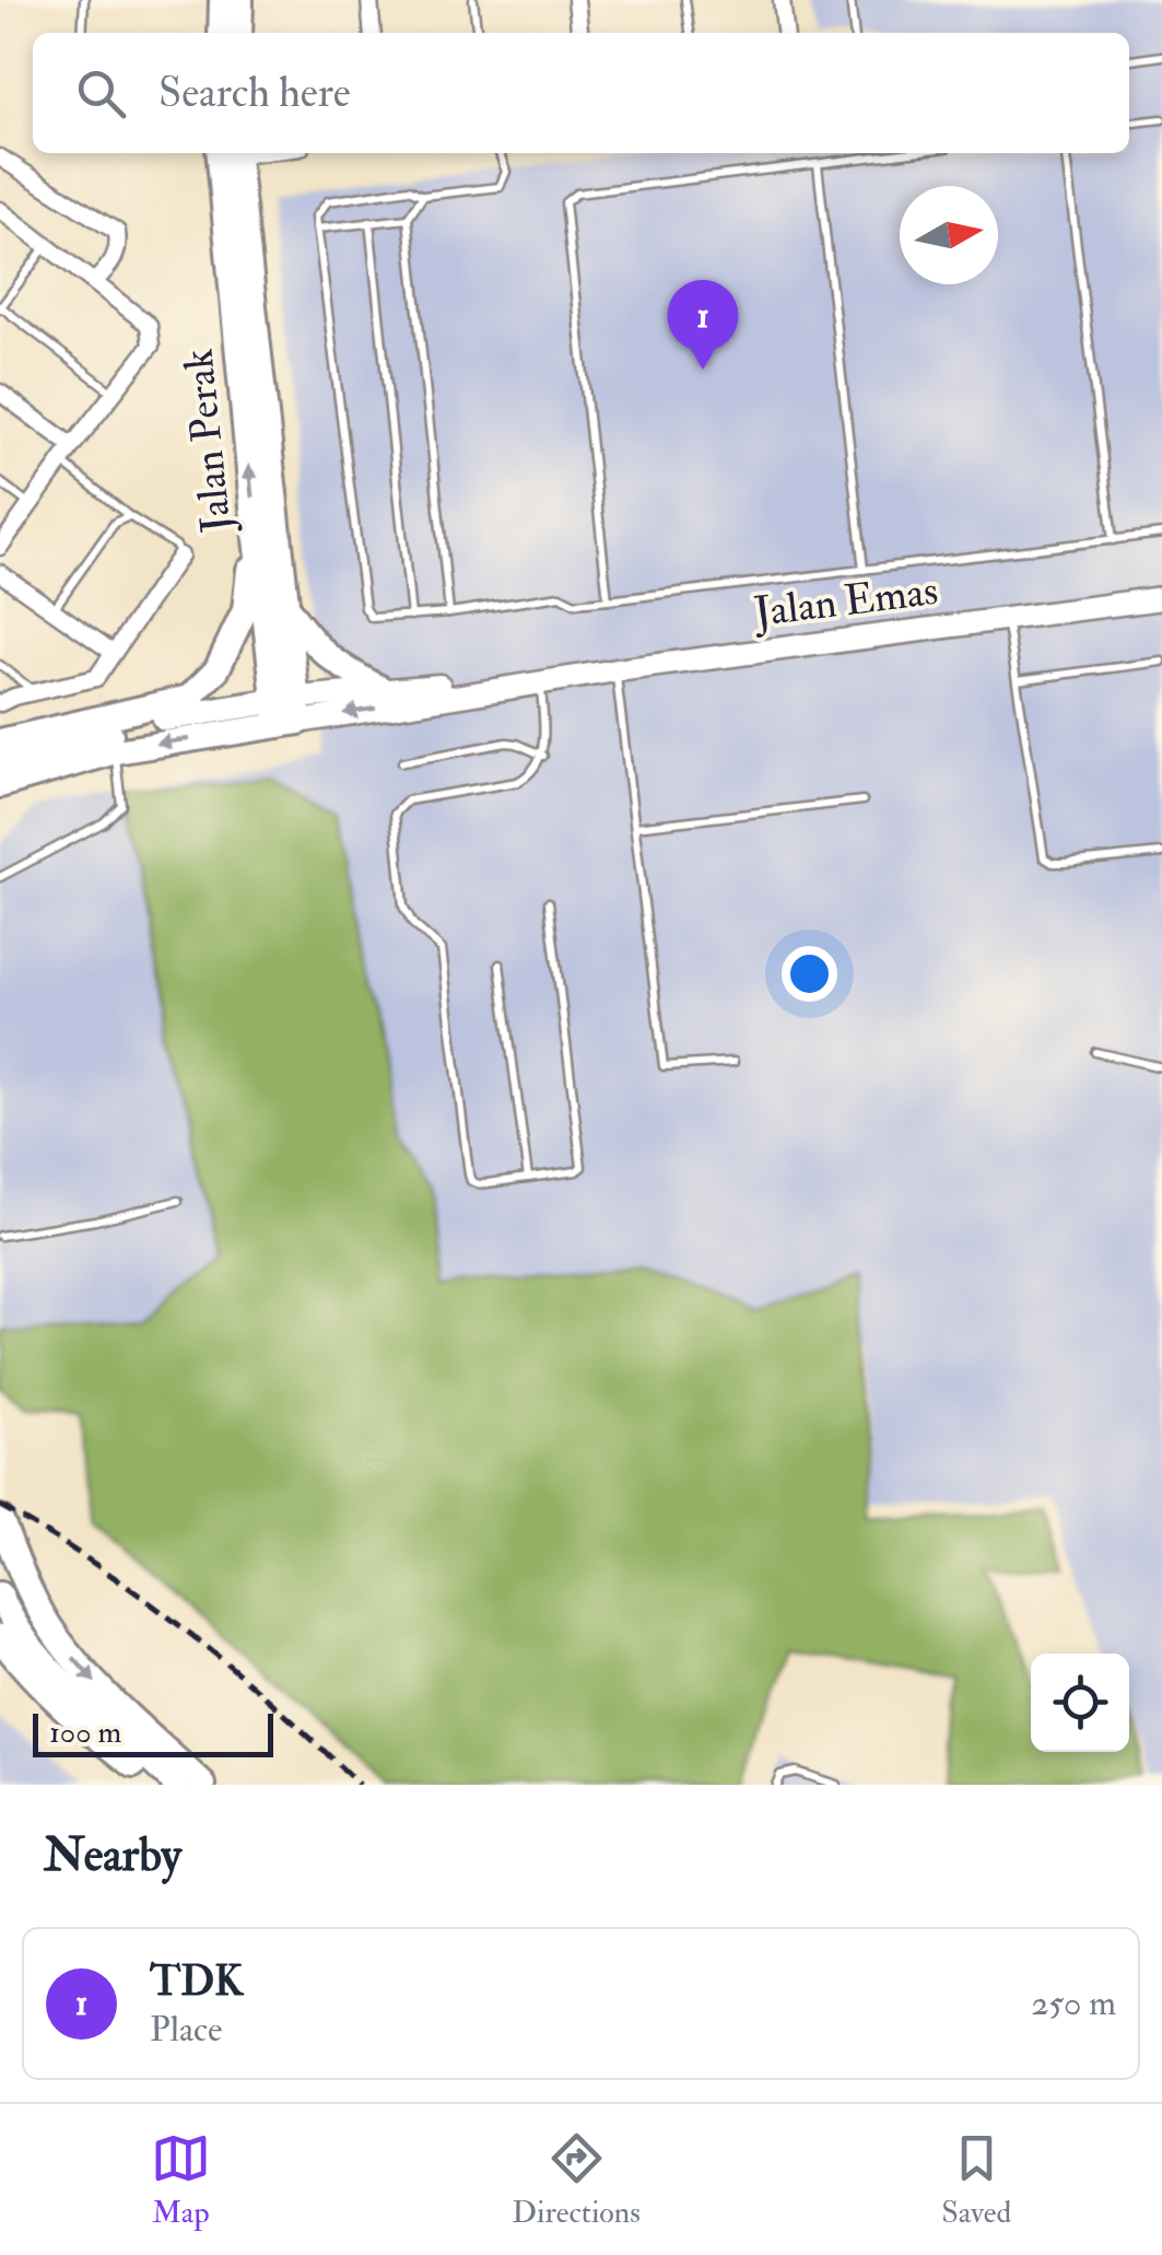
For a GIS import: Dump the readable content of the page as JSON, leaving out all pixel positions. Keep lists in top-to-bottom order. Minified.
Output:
{"streets":{"main road":["Jalan Perak","Jalan Emas"]},"crossings":[["Jalan Perak","Jalan Emas"]],"scale_bar":"100 m","north":"right","page":{"search":"Search here","pins":"1","scale":"100 m","heading":"Nearby","list":[{"mark":"1","name":"TDK","note":"Place","value":"250 m"}],"nav":["Map","Directions","Saved"]}}
